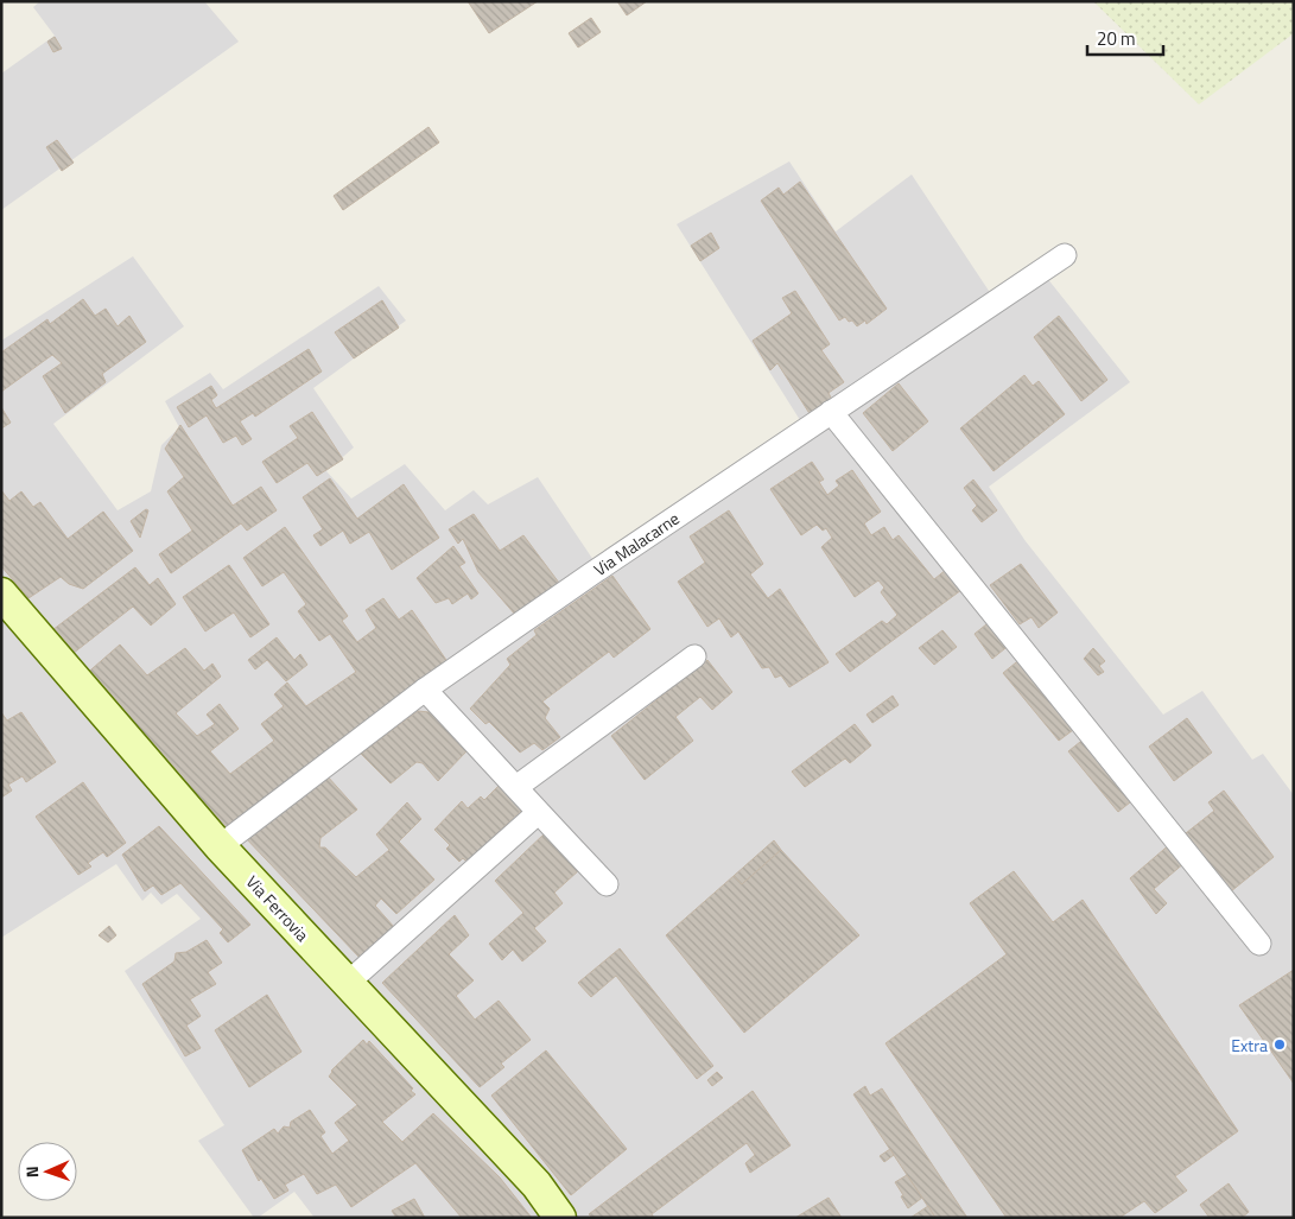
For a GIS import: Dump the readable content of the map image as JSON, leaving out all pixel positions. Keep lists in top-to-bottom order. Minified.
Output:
{"streets":{"main road":["Via Ferrovia"],"street":["Via Malacarne"]},"crossings":[["Via Malacarne","Via Ferrovia"]],"places":["Extra"],"scale_bar":"20 m","north":"left"}
